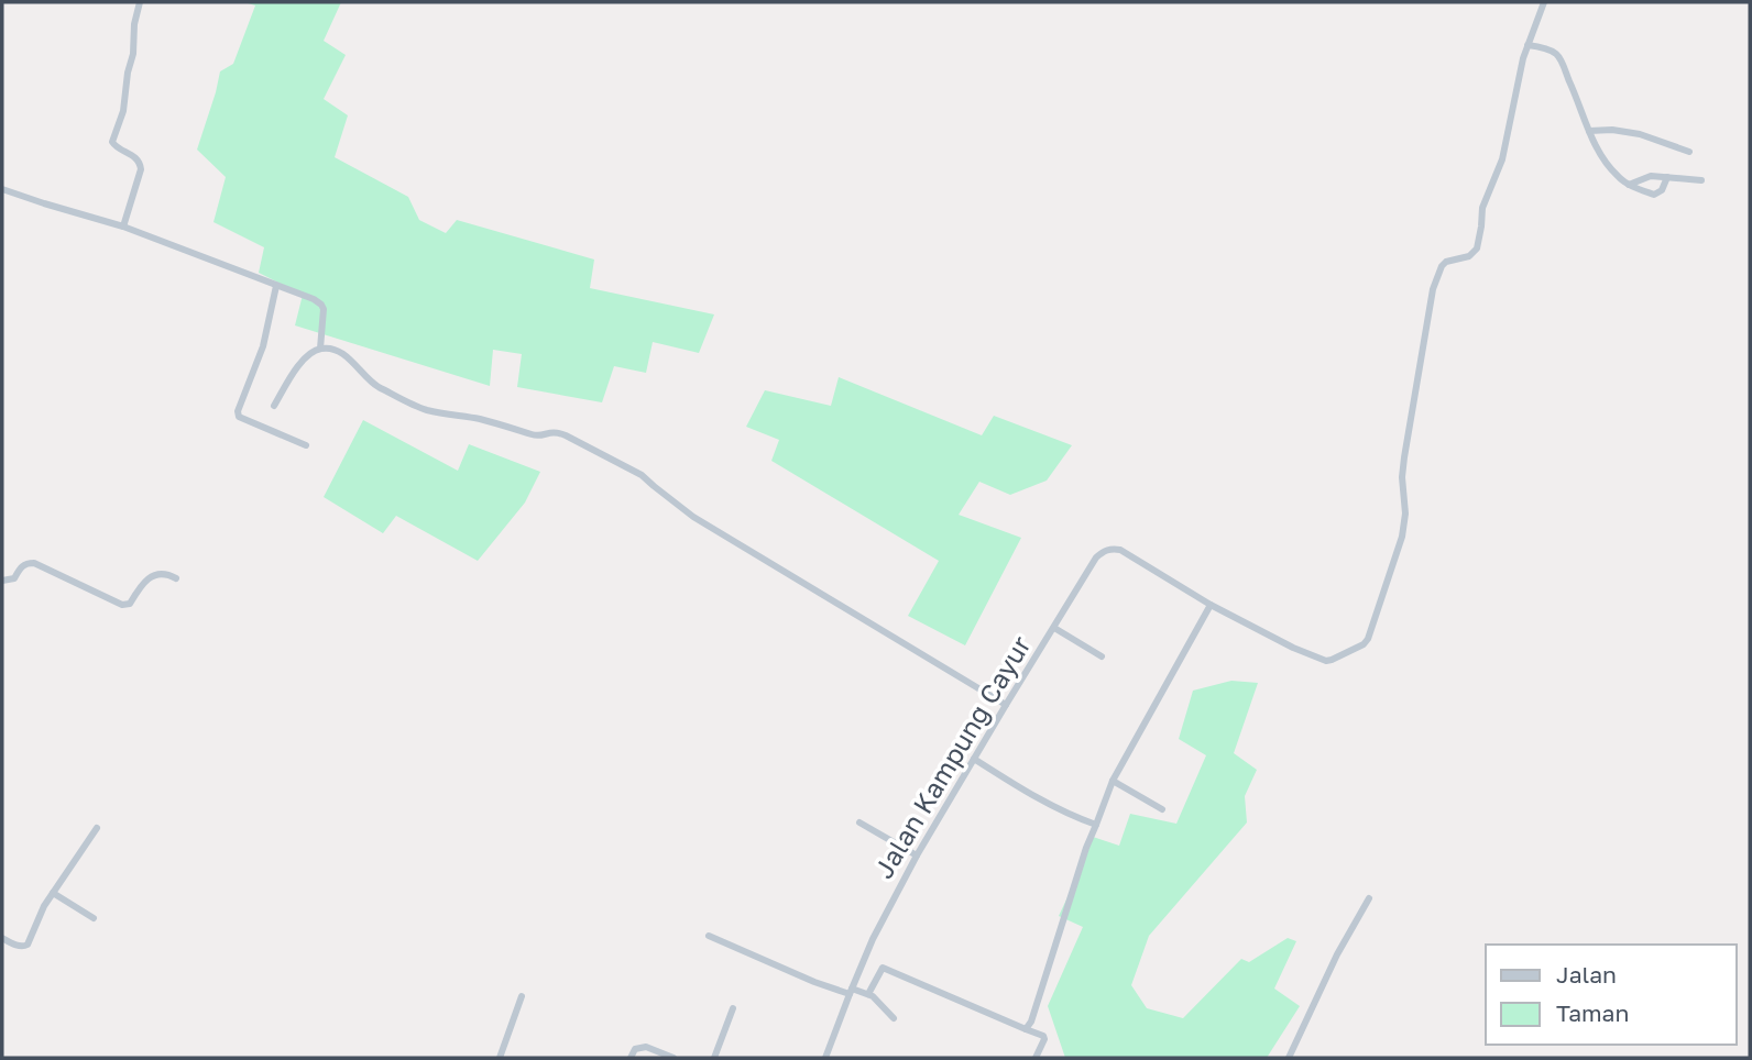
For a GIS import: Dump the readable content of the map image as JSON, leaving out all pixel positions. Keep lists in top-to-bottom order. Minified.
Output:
{"streets":{"street":["Jalan Kampung Cayur"]},"legend":["Jalan","Taman"]}
